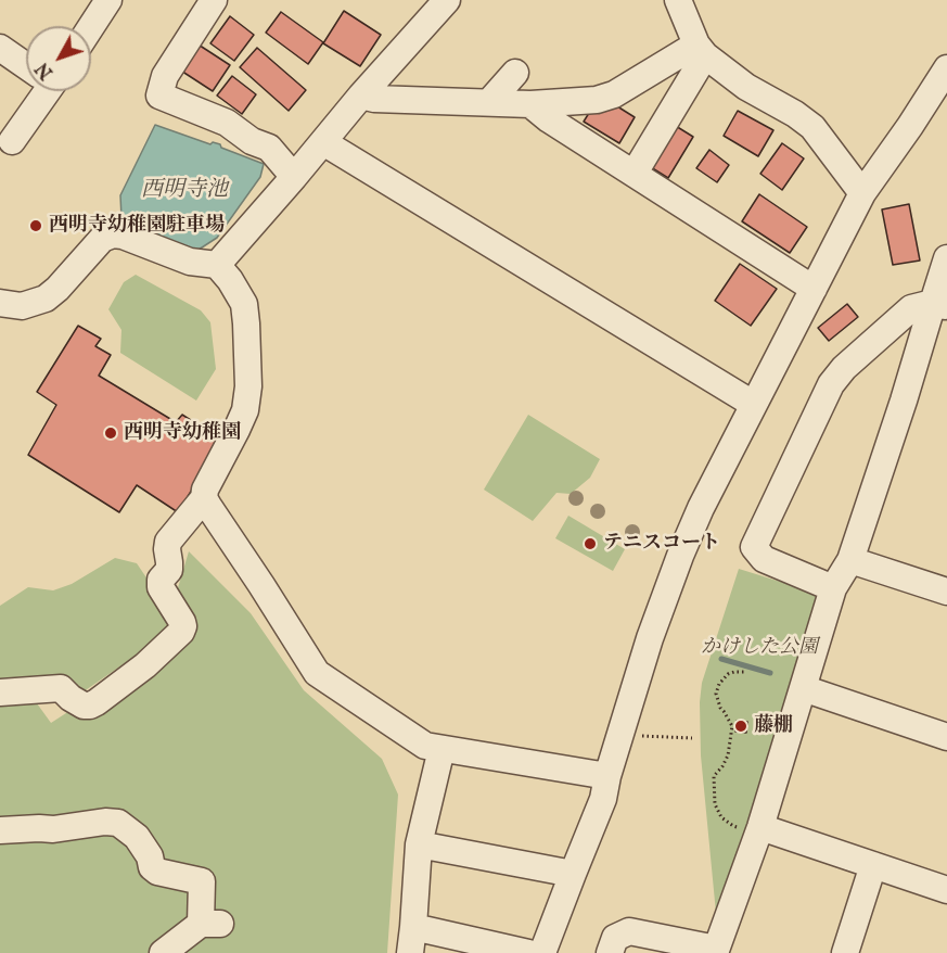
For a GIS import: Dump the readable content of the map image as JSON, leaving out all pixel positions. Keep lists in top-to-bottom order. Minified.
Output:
{"water":["西明寺池"],"parks":["かけした公園"],"places":["西明寺幼稚園駐車場","西明寺幼稚園","テニスコート","藤棚"],"north":"bottom left"}
